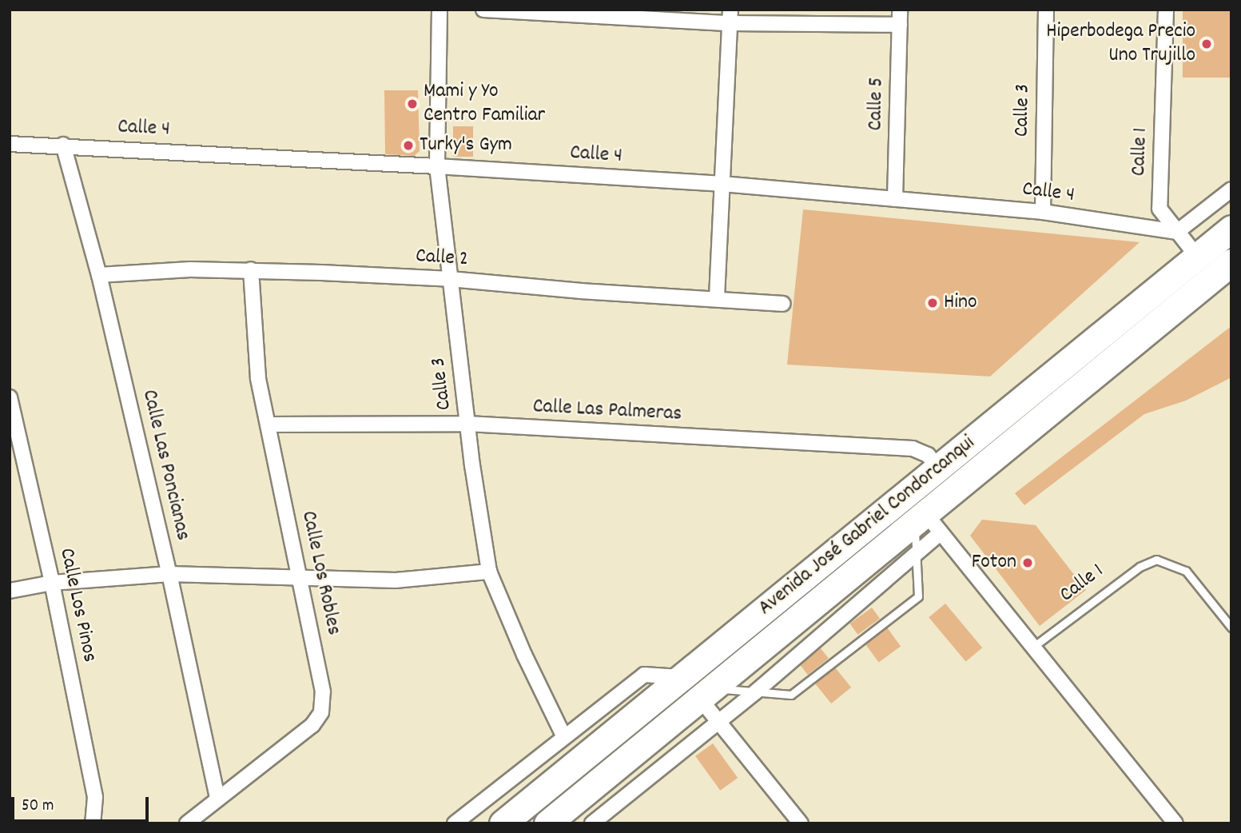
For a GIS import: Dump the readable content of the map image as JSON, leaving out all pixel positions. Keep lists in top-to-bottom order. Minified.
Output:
{"streets":{"highway":["Avenida José Gabriel Condorcanqui"],"street":["Calle 5","Calle 3","Calle 4","Calle 1","Calle 2","Calle Las Palmeras","Calle Las Poncianas","Calle Los Robles","Calle Los Pinos"]},"crossings":[["Calle 5","Calle 4"],["Calle 3","Calle 4"],["Calle 3","Calle 2"],["Calle 3","Calle Las Palmeras"],["Calle 4","Calle 1"],["Calle 4","Calle Las Poncianas"],["Calle 1","Avenida José Gabriel Condorcanqui"],["Calle 2","Calle Las Poncianas"],["Calle 2","Calle Los Robles"],["Calle Las Palmeras","Avenida José Gabriel Condorcanqui"],["Calle Las Palmeras","Calle Los Robles"],["Calle Las Poncianas","Calle Los Robles"]],"places":["Hiperbodega Precio Uno Trujillo","Mami y Yo Centro Familiar","Turky's Gym","Hino","Foton"],"scale_bar":"50 m"}
